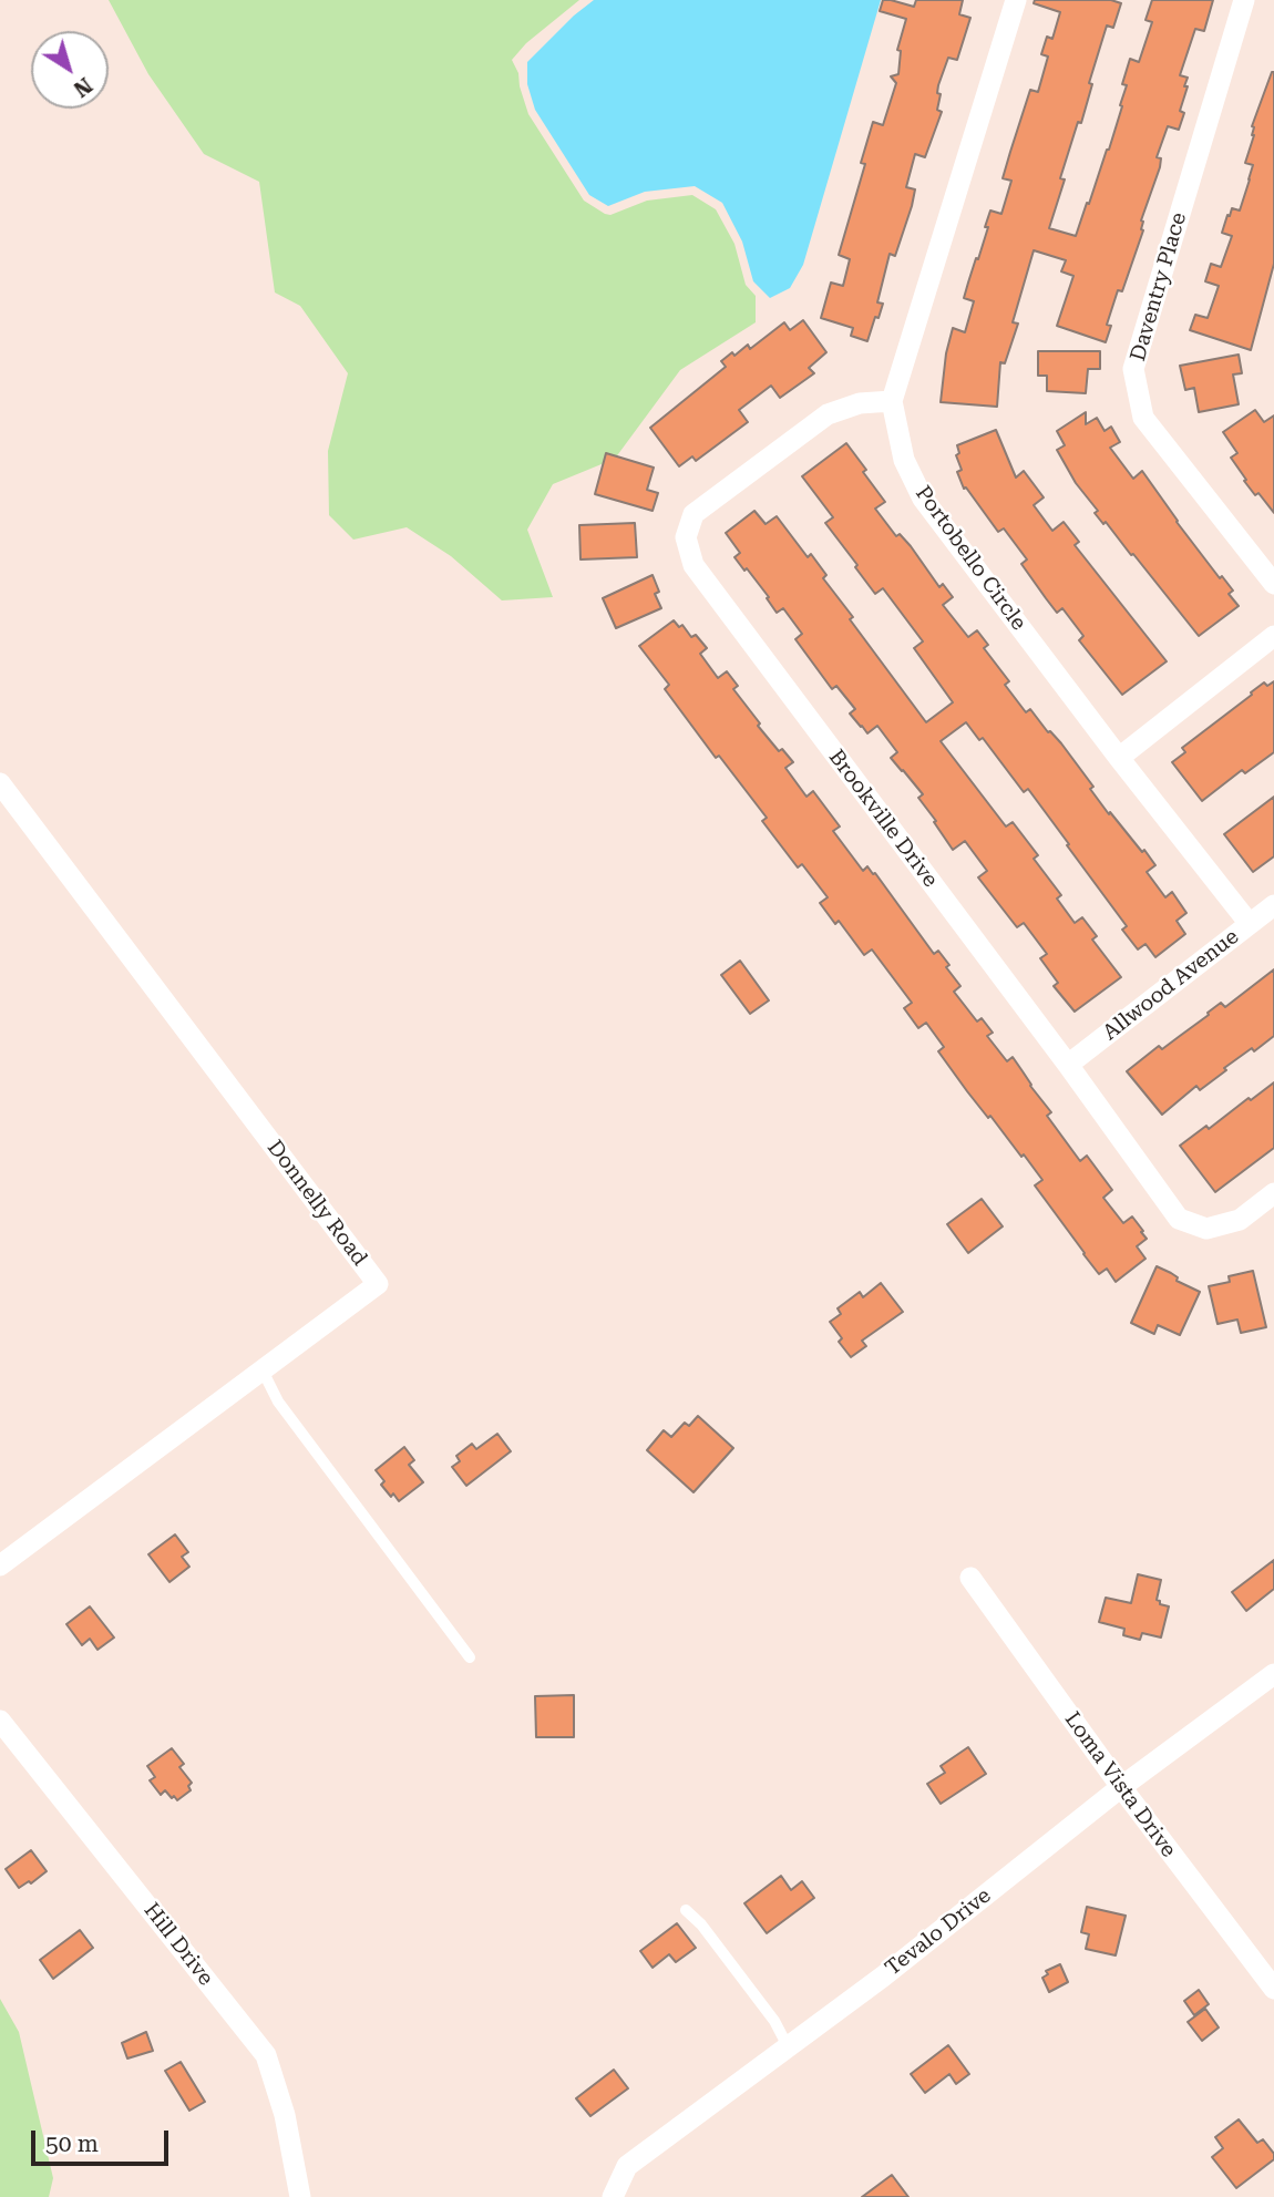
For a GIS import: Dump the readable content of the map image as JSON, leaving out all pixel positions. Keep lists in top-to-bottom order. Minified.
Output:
{"streets":{"street":["Daventry Place","Portobello Circle","Brookville Drive","Allwood Avenue","Donnelly Road","Loma Vista Drive","Tevalo Drive","Hill Drive"]},"crossings":[["Portobello Circle","Brookville Drive"],["Portobello Circle","Allwood Avenue"],["Brookville Drive","Allwood Avenue"],["Loma Vista Drive","Tevalo Drive"]],"scale_bar":"50 m","north":"bottom right"}
